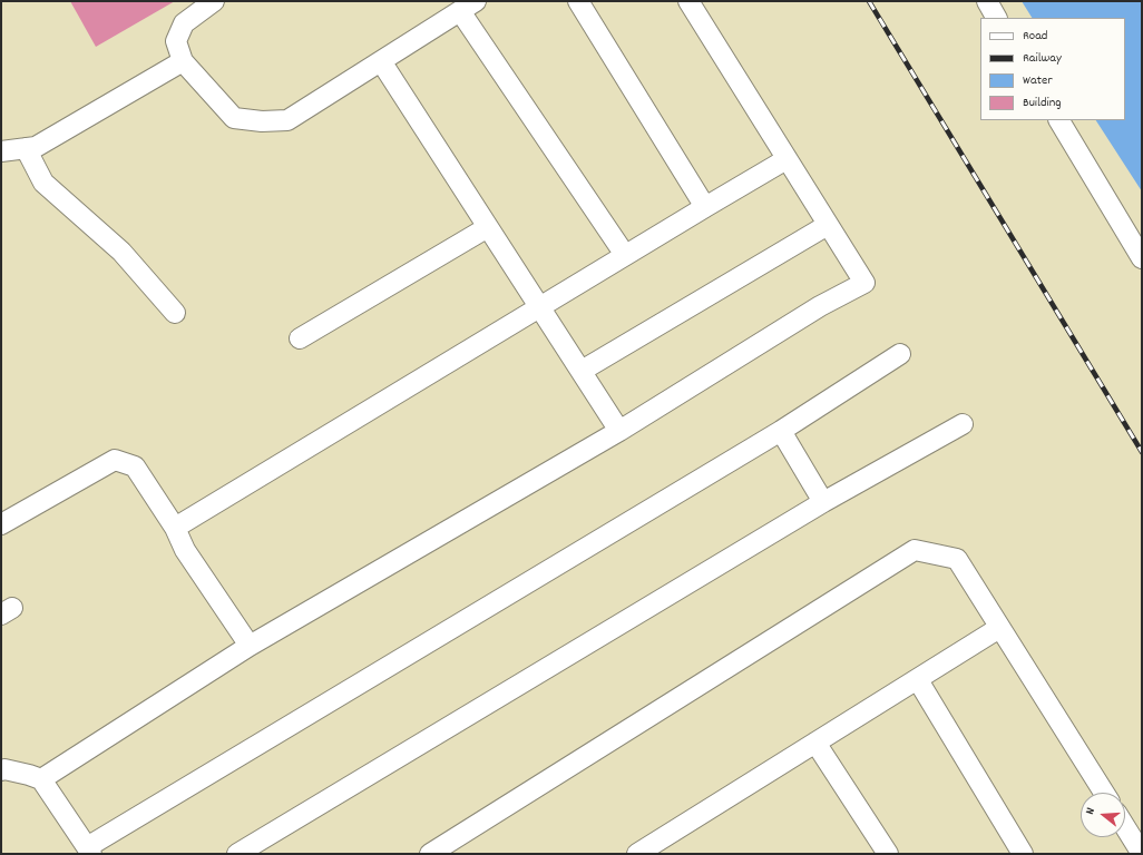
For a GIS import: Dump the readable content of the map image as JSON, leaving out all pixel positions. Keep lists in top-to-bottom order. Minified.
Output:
{"legend":["Road","Railway","Water","Building"],"north":"left"}
